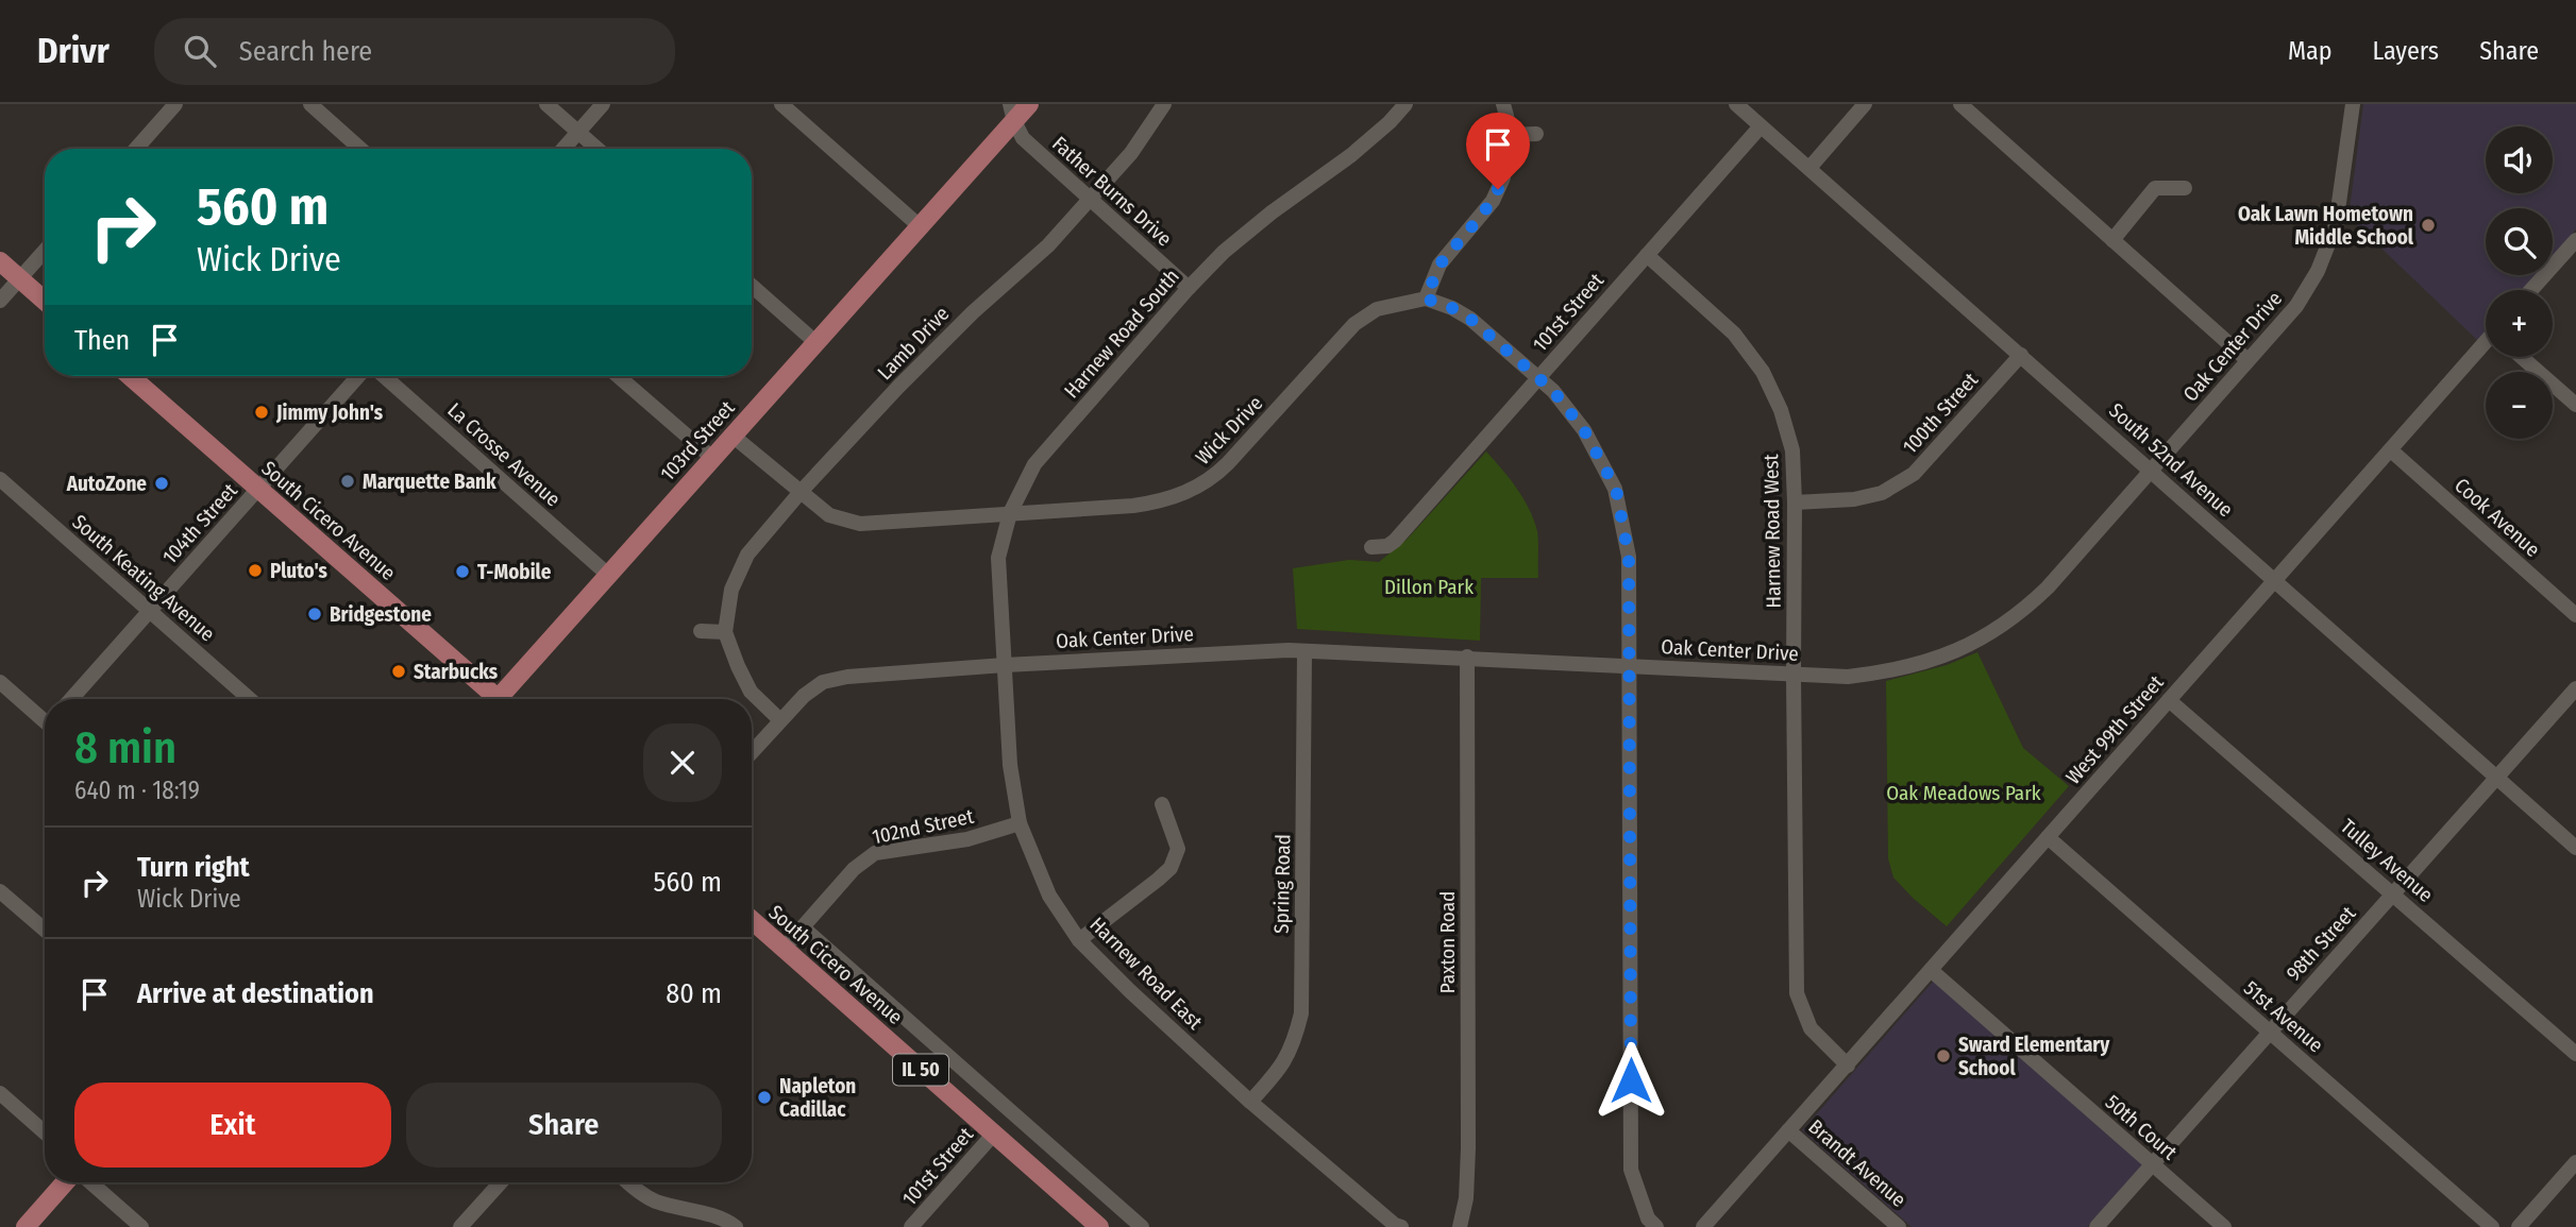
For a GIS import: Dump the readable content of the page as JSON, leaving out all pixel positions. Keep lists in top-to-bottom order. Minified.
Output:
{"streets":{"main road":["103rd Street","South Cicero Avenue","IL 50"],"street":["Father Burns Drive","101st Street","Harnew Road South","Lamb Drive","Oak Center Drive","100th Street","Wick Drive","La Crosse Avenue","South 52nd Avenue","Cook Avenue","104th Street","Harnew Road West","South Keating Avenue","West 99th Street","102nd Street","Tulley Avenue","Spring Road","Paxton Road","98th Street","Harnew Road East","51st Avenue","50th Court","Brandt Avenue"]},"crossings":[["Father Burns Drive","Harnew Road South"],["Father Burns Drive","Lamb Drive"],["Father Burns Drive","103rd Street"],["101st Street","South 52nd Avenue"],["101st Street","South Cicero Avenue"],["101st Street","Harnew Road West"],["Harnew Road South","Oak Center Drive"],["Harnew Road South","Wick Drive"],["Harnew Road South","Harnew Road East"],["Lamb Drive","Oak Center Drive"],["Lamb Drive","Wick Drive"],["Oak Center Drive","South 52nd Avenue"],["Oak Center Drive","Harnew Road West"],["Oak Center Drive","Spring Road"],["Oak Center Drive","Paxton Road"],["Oak Center Drive","Harnew Road East"],["100th Street","South 52nd Avenue"],["100th Street","Harnew Road West"],["Wick Drive","103rd Street"],["103rd Street","La Crosse Avenue"],["South 52nd Avenue","West 99th Street"],["South 52nd Avenue","98th Street"],["Cook Avenue","West 99th Street"],["South Cicero Avenue","104th Street"],["South Cicero Avenue","102nd Street"],["104th Street","South Keating Avenue"],["Harnew Road West","West 99th Street"],["West 99th Street","Tulley Avenue"],["West 99th Street","51st Avenue"],["West 99th Street","50th Court"],["West 99th Street","Brandt Avenue"],["102nd Street","Harnew Road East"],["Tulley Avenue","98th Street"],["Spring Road","Harnew Road East"],["98th Street","51st Avenue"],["98th Street","50th Court"]],"parks":["Dillon Park","Oak Meadows Park"],"places":["Oak Lawn Hometown Middle School","Jimmy John's","Marquette Bank","AutoZone","Pluto's","T-Mobile","Bridgestone","Starbucks","Sward Elementary School","Napleton Cadillac"],"page":{"header":"Drivr","search":"Search here","nav":["Map","Layers","Share"],"map_buttons":["+","−"],"turn":["560 m","Wick Drive"],"then":"Then","heading":["8 min","640 m · 18:19"],"list":[{"name":"Turn right","note":"Wick Drive","value":"560 m"},{"name":"Arrive at destination","value":"80 m"}],"buttons":["Exit","Share"]}}
